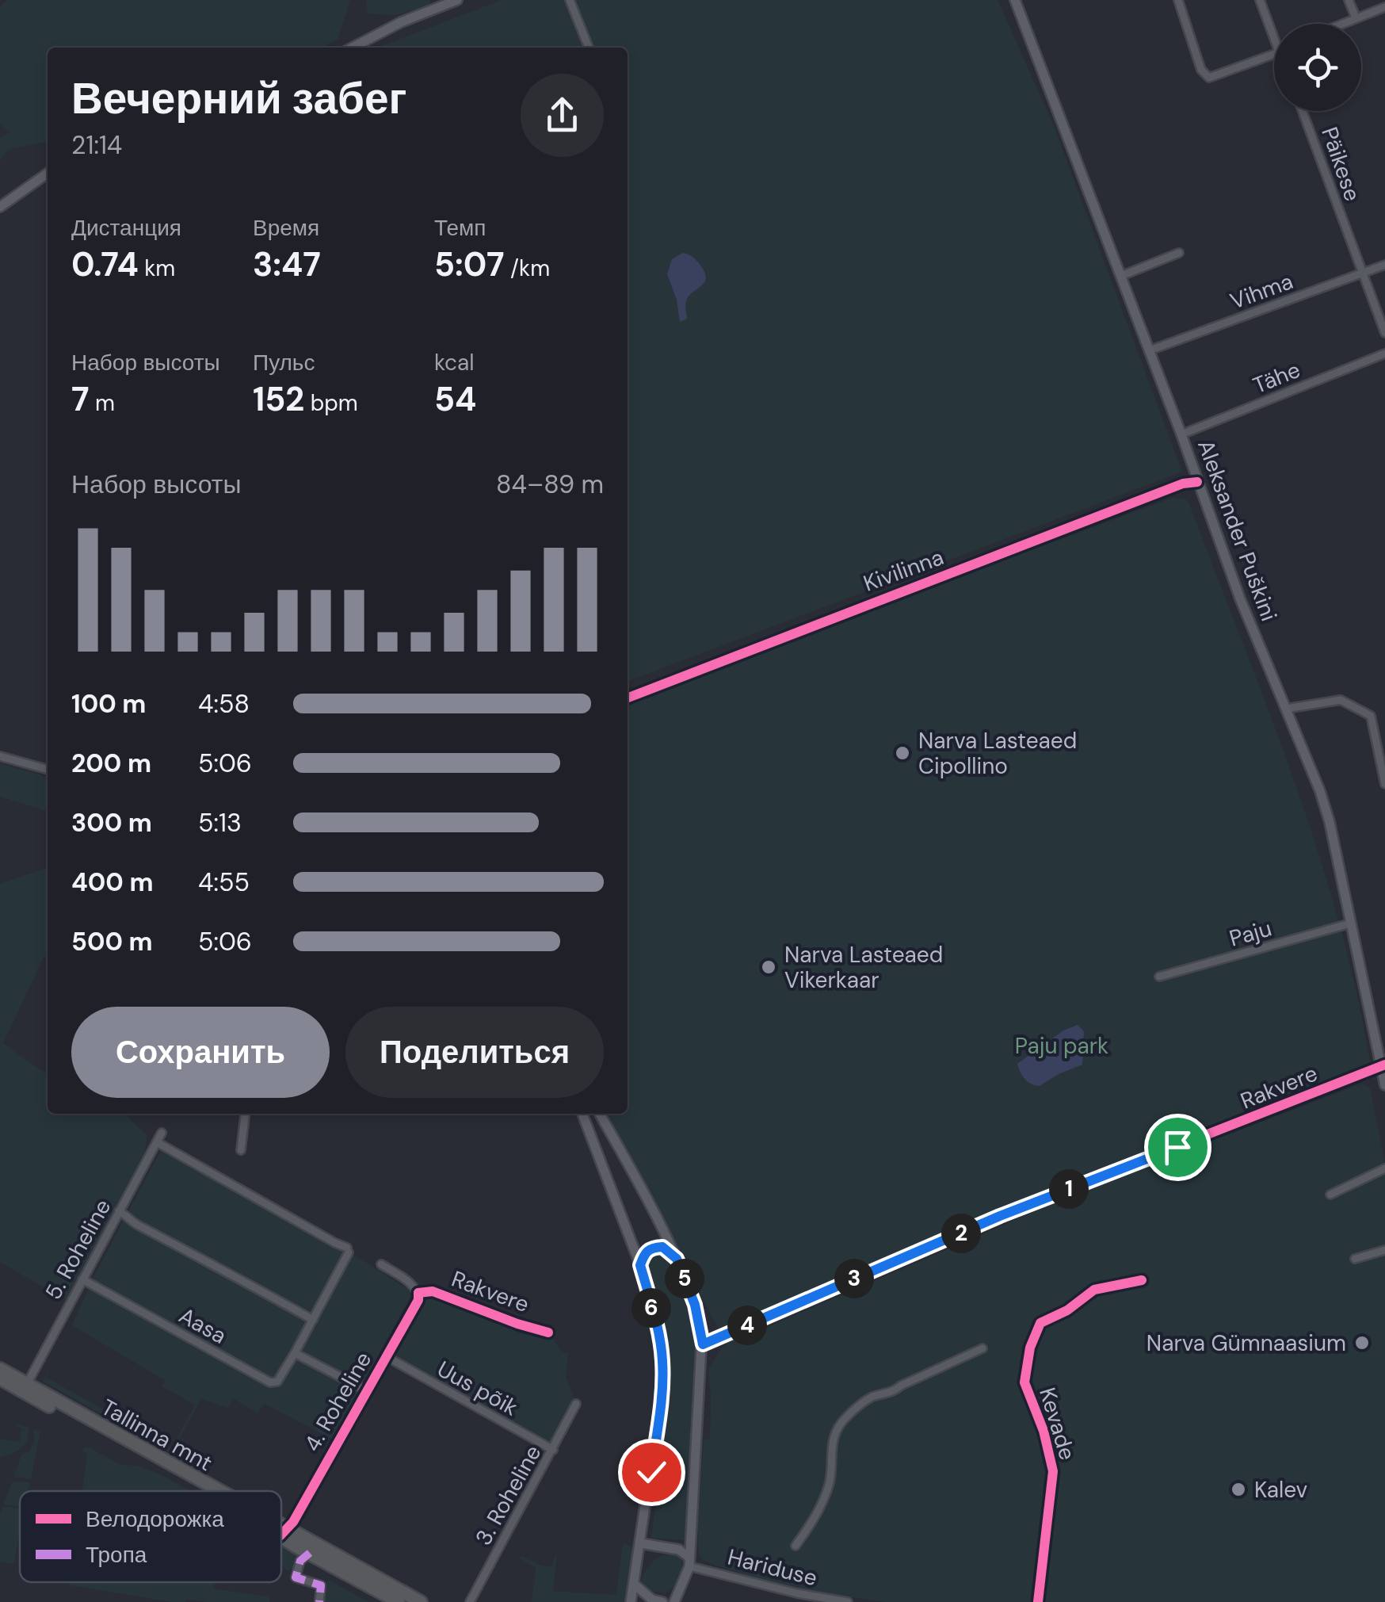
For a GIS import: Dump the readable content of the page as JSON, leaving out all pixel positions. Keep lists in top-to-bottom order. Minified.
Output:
{"streets":{"highway":["Tallinna mnt"],"main road":["Aleksander Puškini","Rakvere"],"street":["Päikese","Vihma","Tähe","Kivilinna","Paju","5. Roheline","Aasa","Uus põik","4. Roheline","Kevade","3. Roheline","Hariduse"]},"crossings":[["Päikese","Vihma"],["Vihma","Aleksander Puškini"],["Tähe","Aleksander Puškini"],["Aleksander Puškini","Kivilinna"],["Aleksander Puškini","Paju"],["Aleksander Puškini","Rakvere"],["Rakvere","4. Roheline"],["5. Roheline","Aasa"],["5. Roheline","Tallinna mnt"],["Uus põik","4. Roheline"],["Uus põik","3. Roheline"],["4. Roheline","Tallinna mnt"]],"parks":["Paju park"],"places":["Narva Lasteaed Cipollino","Narva Lasteaed Vikerkaar","Narva Gümnaasium","Kalev"],"legend":["Велодорожка","Тропа"],"page":{"heading":["Вечерний забег","21:14"],"stats":[["Дистанция","0.74 km"],["Время","3:47"],["Темп","5:07 /km"],["Набор высоты","7 m"],["Пульс","152 bpm"],["kcal","54"]],"chart":["Набор высоты","84–89 m"],"list":[{"name":"100 m","note":"4:58"},{"name":"200 m","note":"5:06"},{"name":"300 m","note":"5:13"},{"name":"400 m","note":"4:55"},{"name":"500 m","note":"5:06"}],"buttons":["Сохранить","Поделиться"],"pins":["1","2","3","5","6","4"]}}
